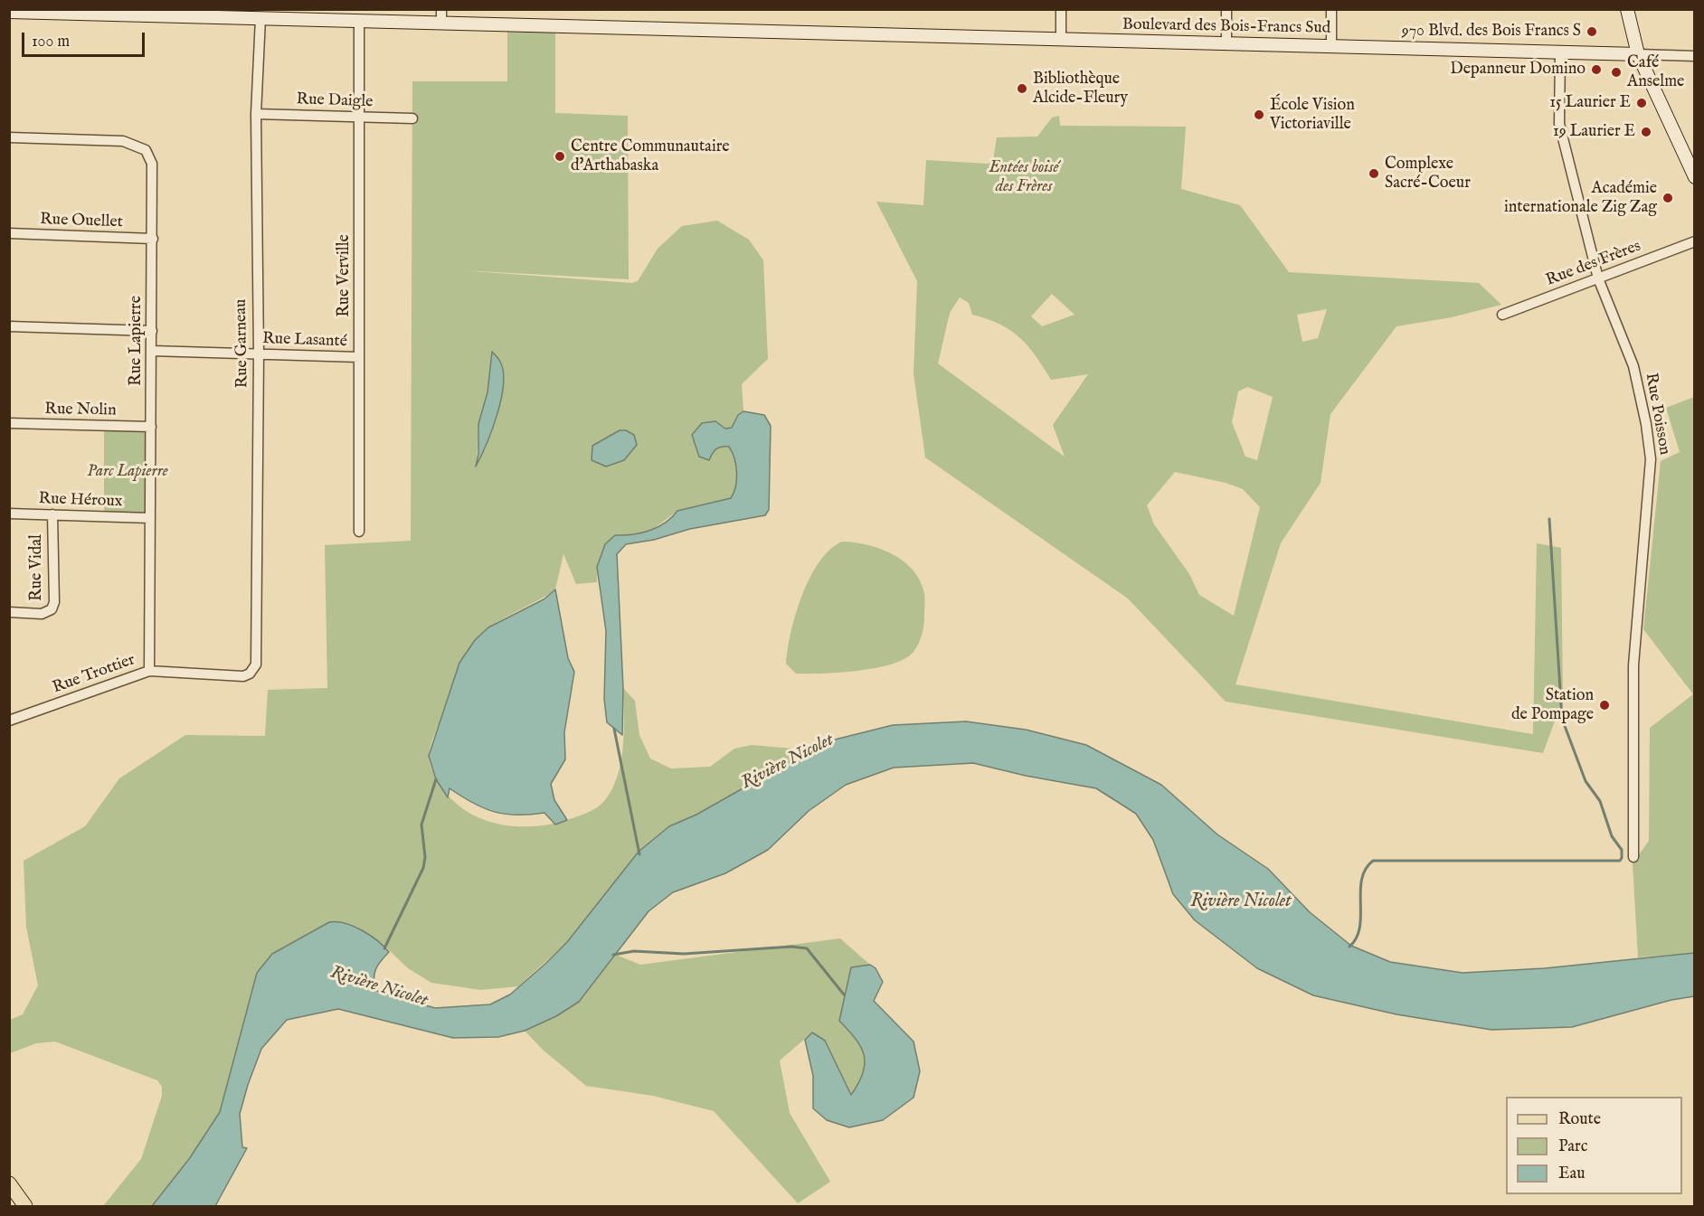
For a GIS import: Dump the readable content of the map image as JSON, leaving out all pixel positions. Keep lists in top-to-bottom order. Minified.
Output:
{"streets":{"street":["Boulevard des Bois-Francs Sud","Rue Daigle","Rue Ouellet","Rue des Frères","Rue Verville","Rue Lapierre","Rue Lasanté","Rue Garneau","Rue Nolin","Rue Poisson","Rue Héroux","Rue Vidal","Rue Trottier"]},"crossings":[["Boulevard des Bois-Francs Sud","Rue Verville"],["Boulevard des Bois-Francs Sud","Rue Garneau"],["Boulevard des Bois-Francs Sud","Rue Poisson"],["Rue Daigle","Rue Verville"],["Rue Daigle","Rue Garneau"],["Rue Ouellet","Rue Lapierre"],["Rue des Frères","Rue Poisson"],["Rue Verville","Rue Lasanté"],["Rue Lapierre","Rue Lasanté"],["Rue Lapierre","Rue Nolin"],["Rue Lapierre","Rue Héroux"],["Rue Lapierre","Rue Trottier"],["Rue Lasanté","Rue Garneau"],["Rue Garneau","Rue Trottier"],["Rue Héroux","Rue Vidal"]],"water":["Rivière Nicolet"],"parks":["Entées boisé des Frères","Parc Lapierre"],"places":["970 Blvd. des Bois Francs S","Depanneur Domino","Café Anselme","Bibliothèque Alcide-Fleury","15 Laurier E","École Vision Victoriaville","19 Laurier E","Centre Communautaire d'Arthabaska","Complexe Sacré-Coeur","Académie internationale Zig Zag","Station de Pompage"],"legend":["Route","Parc","Eau"],"scale_bar":"100 m"}
